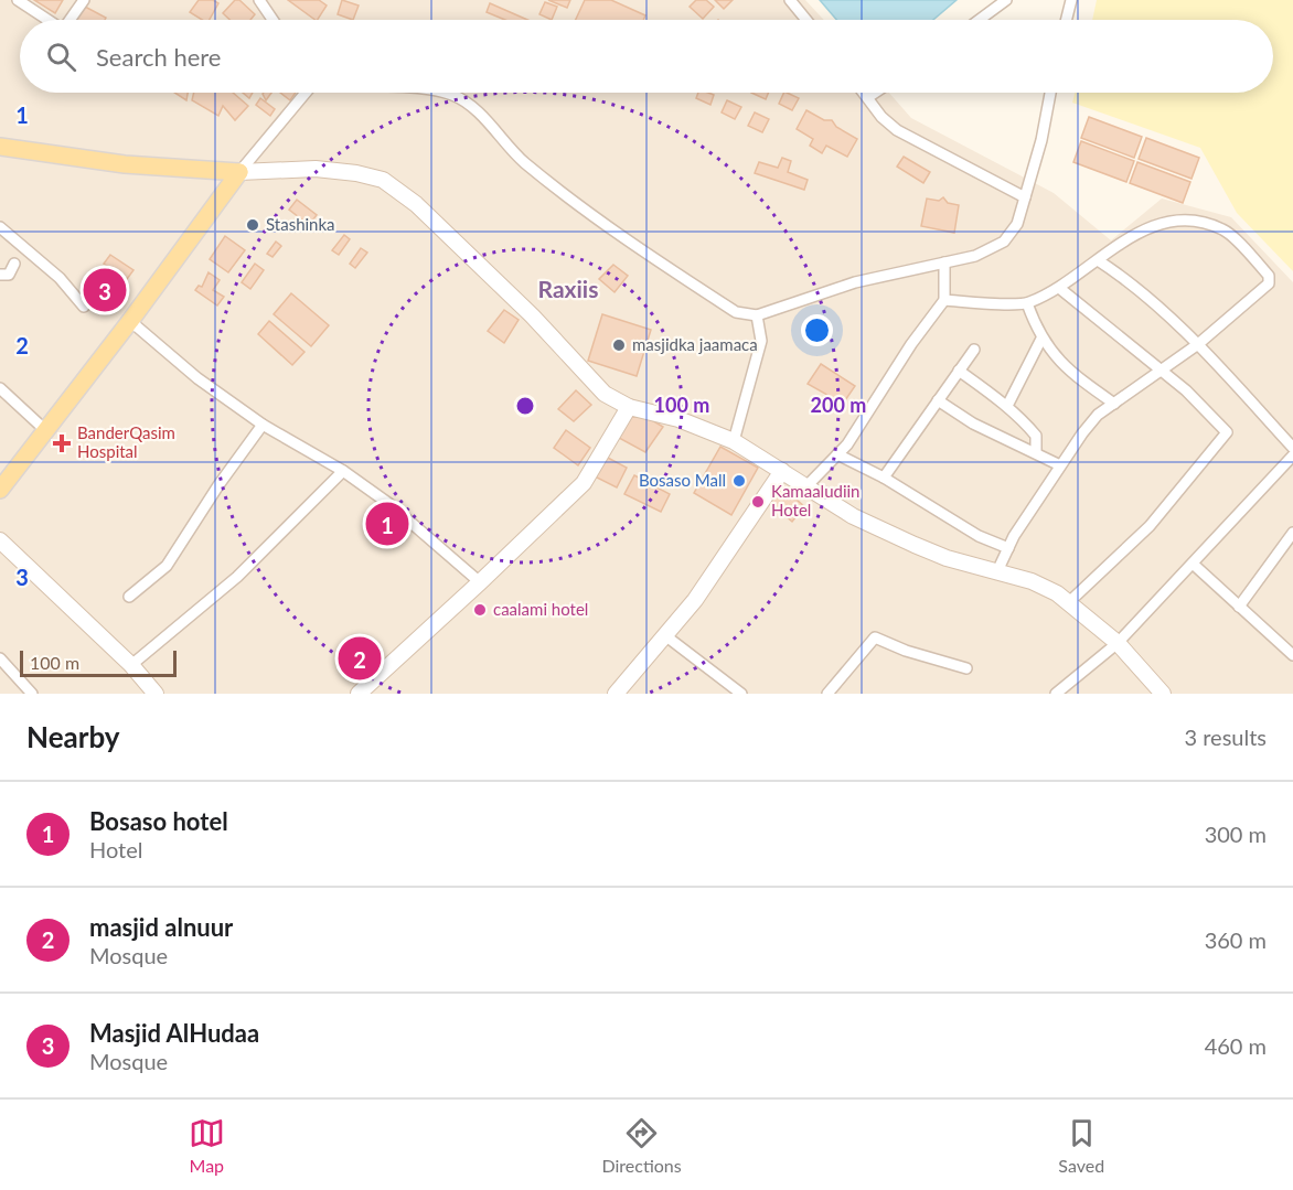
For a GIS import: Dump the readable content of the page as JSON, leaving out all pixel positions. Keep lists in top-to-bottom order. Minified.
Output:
{"districts":["Raxiis"],"places":{"other":["Stashinka","masjidka jaamaca","Bosaso Mall","Kamaaludiin Hotel","caalami hotel"],"health":["BanderQasim Hospital"]},"scale_bar":"100 m","page":{"search":"Search here","pins":["3","1","2"],"scale":"100 m","heading":["Nearby","3 results"],"list":[{"mark":"1","name":"Bosaso hotel","note":"Hotel","value":"300 m"},{"mark":"2","name":"masjid alnuur","note":"Mosque","value":"360 m"},{"mark":"3","name":"Masjid AlHudaa","note":"Mosque","value":"460 m"}],"nav":["Map","Directions","Saved"]},"grid":{"rows":["1","2","3"]},"rings":["100 m","200 m"]}
